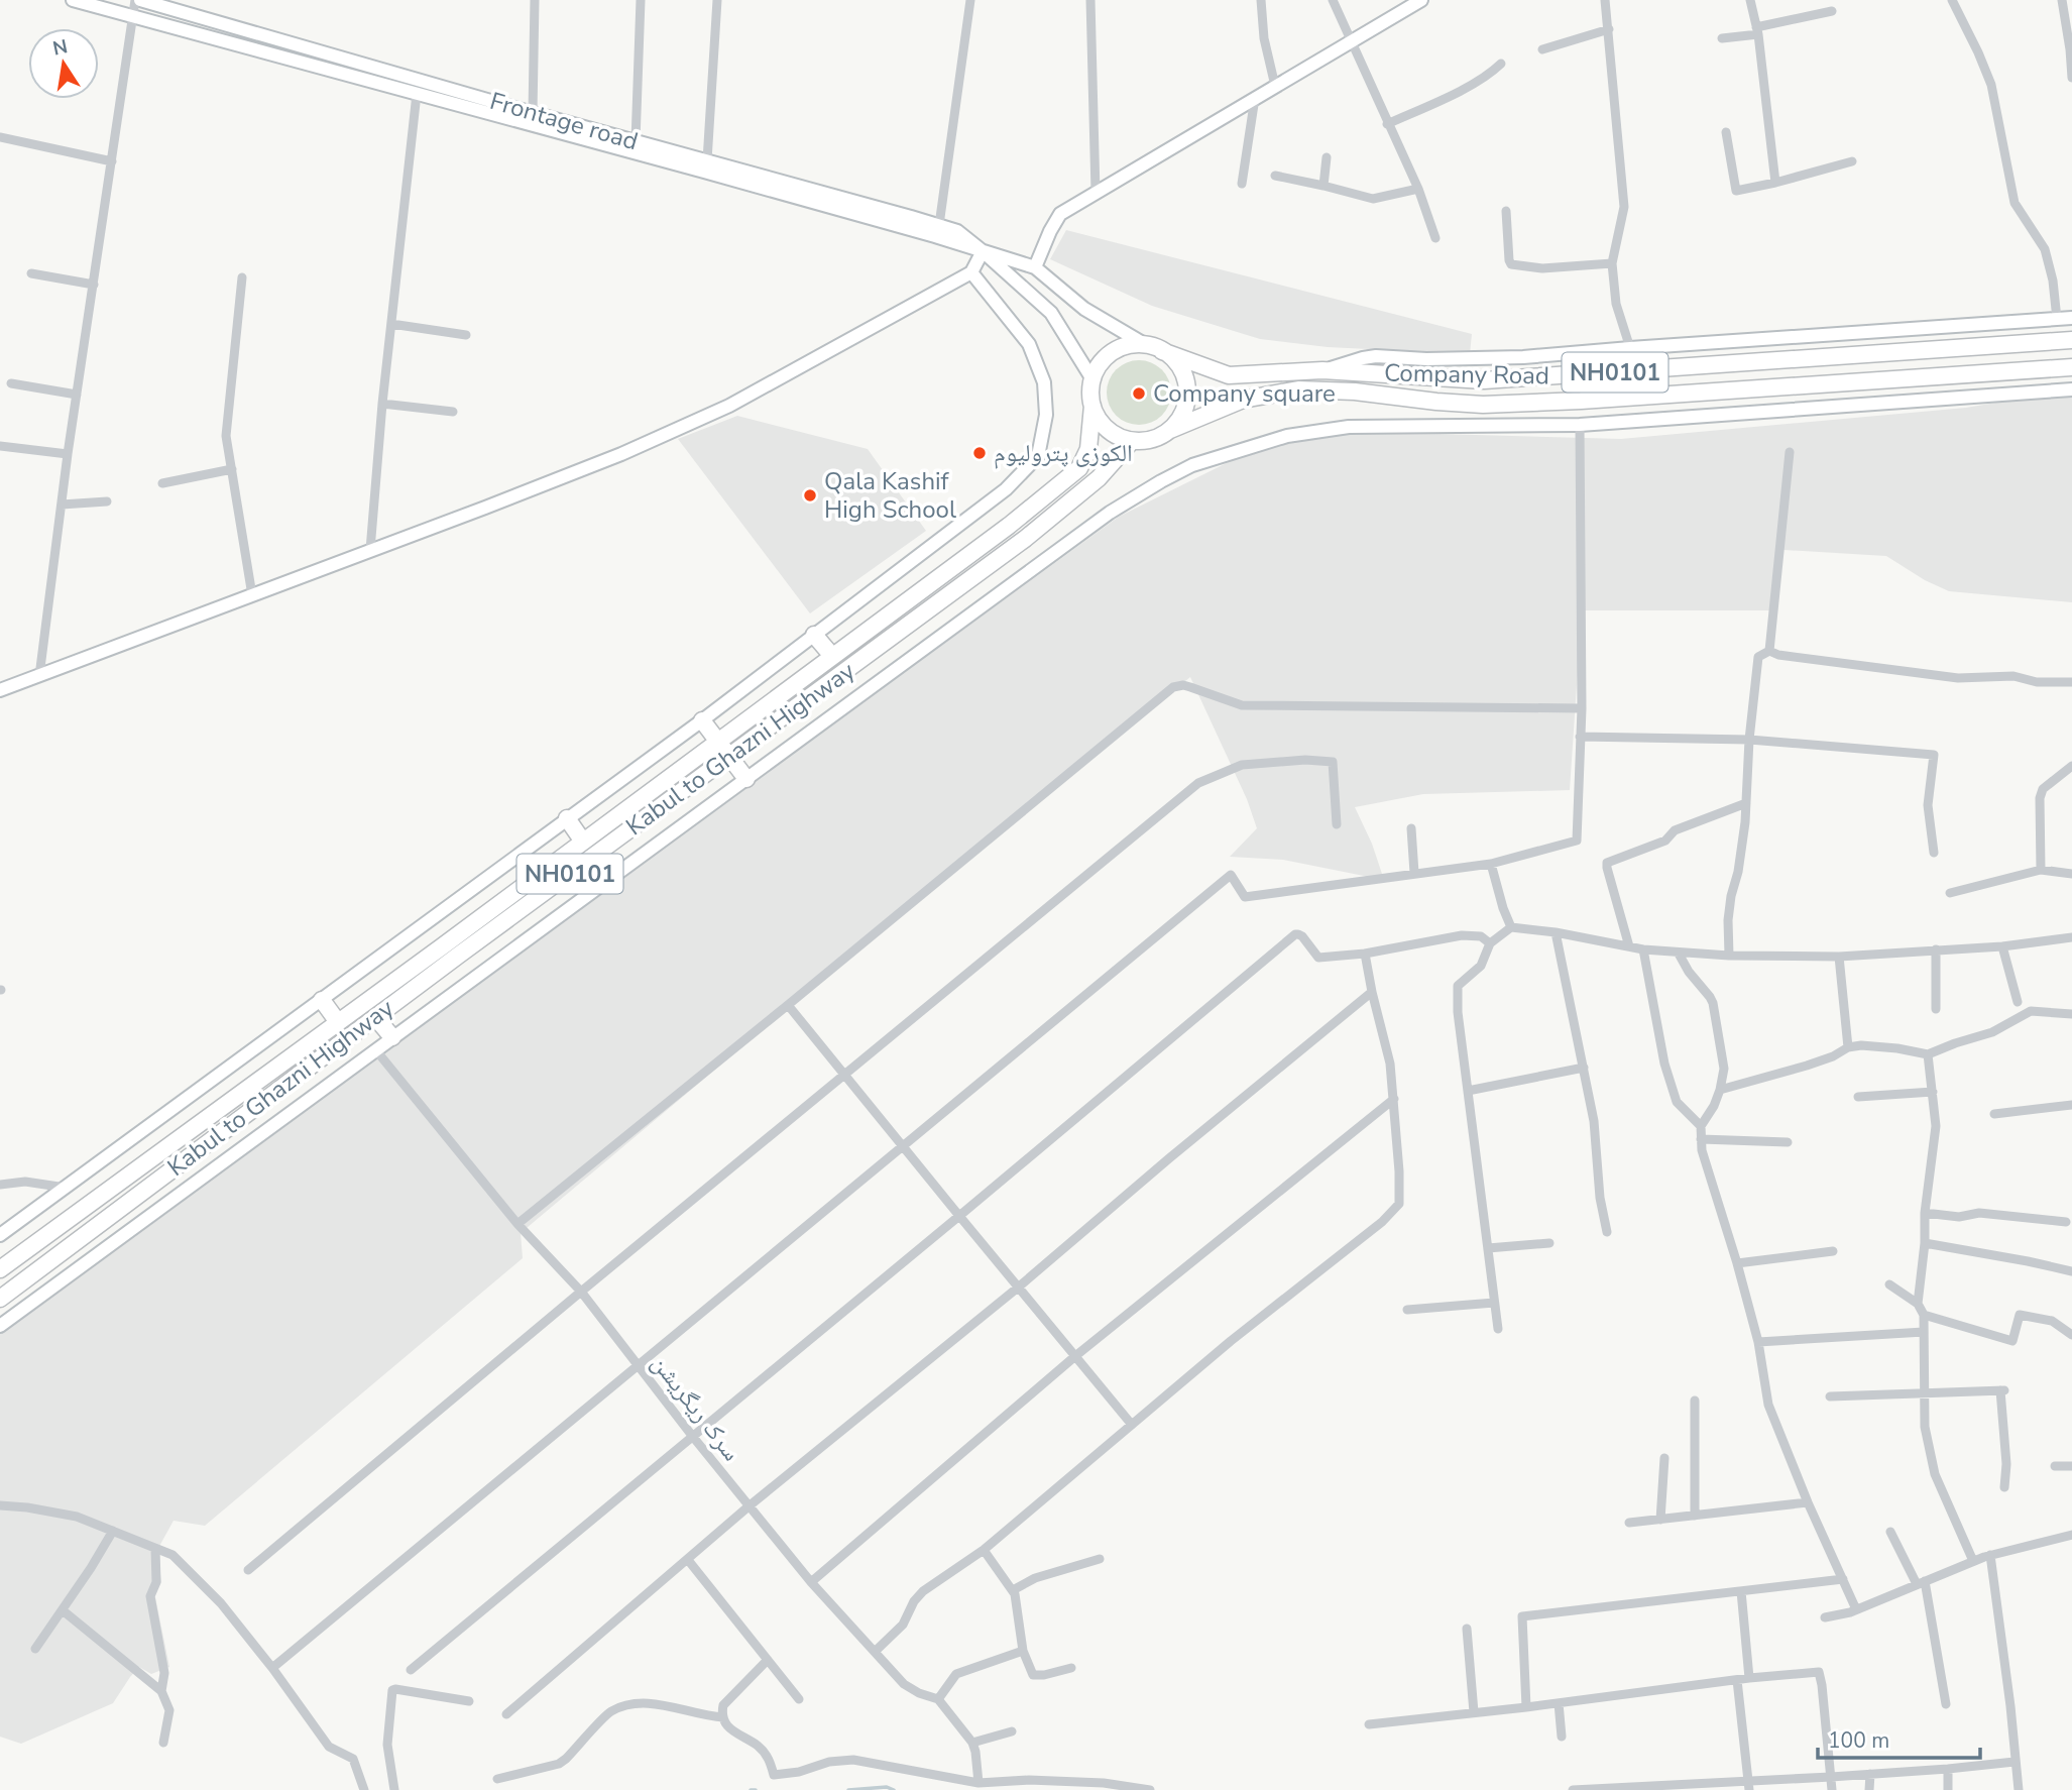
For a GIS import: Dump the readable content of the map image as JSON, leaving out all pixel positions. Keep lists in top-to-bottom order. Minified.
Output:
{"streets":{"highway":["NH0101","Company Road","Kabul to Ghazni Highway"],"street":["Frontage road","سرک ریگریشن"]},"crossings":[["NH0101","Company Road"],["NH0101","Kabul to Ghazni Highway"],["Company Road","Kabul to Ghazni Highway"]],"places":["Company square","الکوزی پترولیوم","Qala Kashif High School"],"scale_bar":"100 m","north":"top"}
